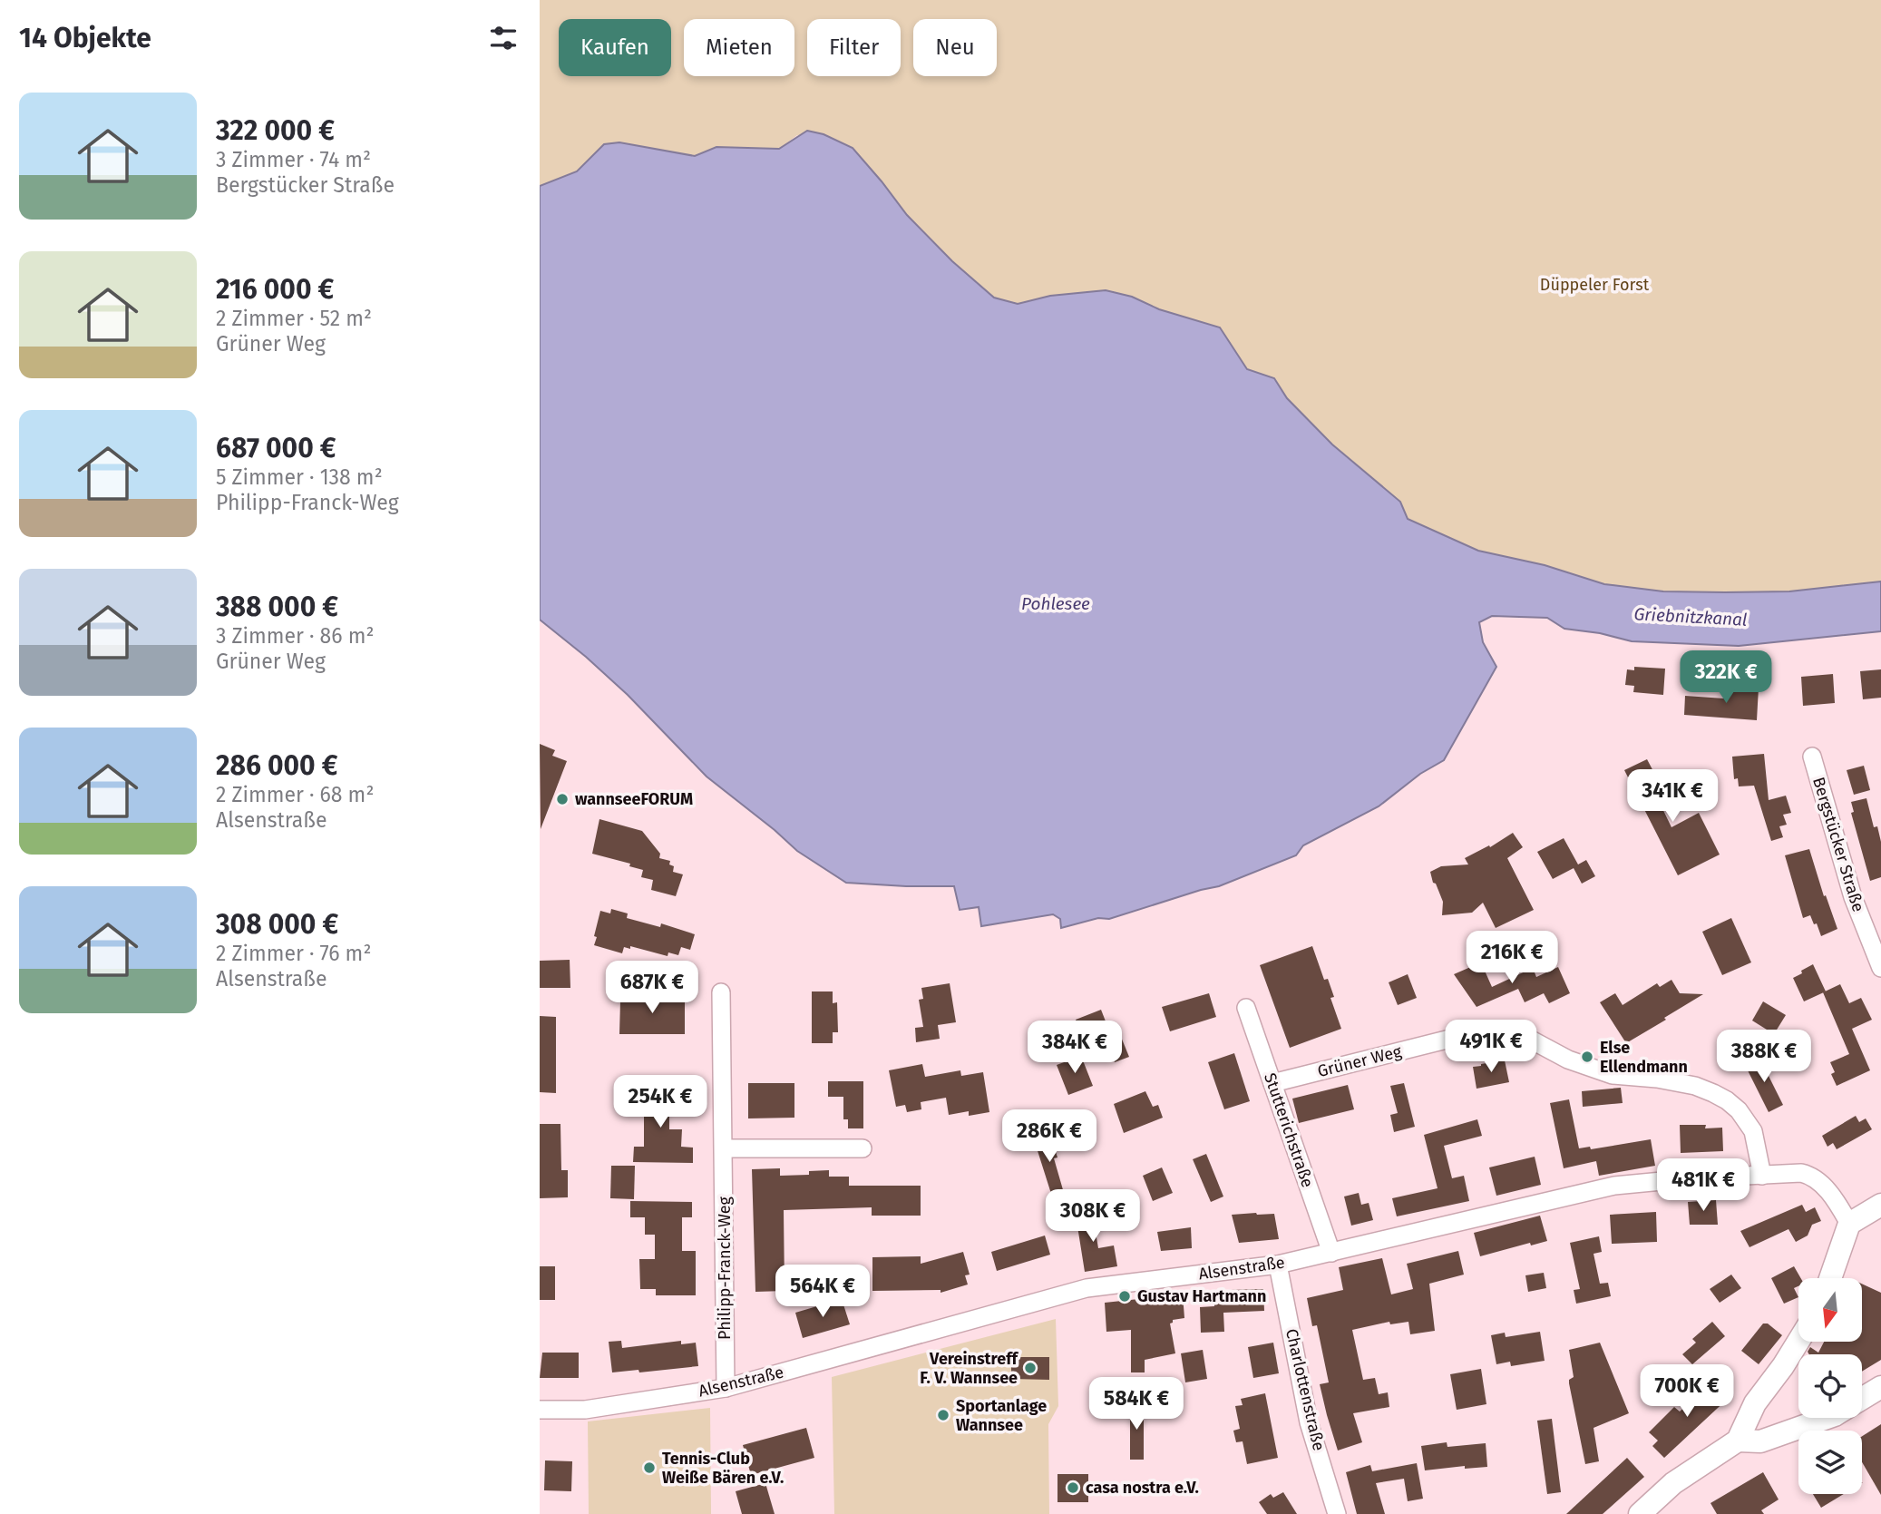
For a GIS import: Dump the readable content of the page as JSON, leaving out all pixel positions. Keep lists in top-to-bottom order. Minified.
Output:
{"streets":{"street":["Bergstücker Straße","Grüner Weg","Stutterichstraße","Philipp-Franck-Weg","Alsenstraße","Charlottenstraße"]},"crossings":[["Grüner Weg","Stutterichstraße"],["Grüner Weg","Alsenstraße"],["Stutterichstraße","Alsenstraße"],["Philipp-Franck-Weg","Alsenstraße"],["Alsenstraße","Charlottenstraße"]],"water":["Pohlesee","Griebnitzkanal"],"parks":["Düppeler Forst"],"places":["wannseeFORUM","Else Ellendmann","Gustav Hartmann","Vereinstreff F. V. Wannsee","Sportanlage Wannsee","Tennis-Club Weiße Bären e.V.","casa nostra e.V."],"north":"bottom","page":{"heading":"14 Objekte","chip":["Kaufen","Mieten","Filter","Neu"],"list":[{"name":"322 000 €","note":"3 Zimmer · 74 m² · Bergstücker Straße"},{"name":"216 000 €","note":"2 Zimmer · 52 m² · Grüner Weg"},{"name":"687 000 €","note":"5 Zimmer · 138 m² · Philipp-Franck-Weg"},{"name":"388 000 €","note":"3 Zimmer · 86 m² · Grüner Weg"},{"name":"286 000 €","note":"2 Zimmer · 68 m² · Alsenstraße"},{"name":"308 000 €","note":"2 Zimmer · 76 m² · Alsenstraße"}],"price":["322K €","341K €","216K €","687K €","491K €","384K €","388K €","254K €","286K €","481K €","308K €","564K €","700K €","584K €"]}}
